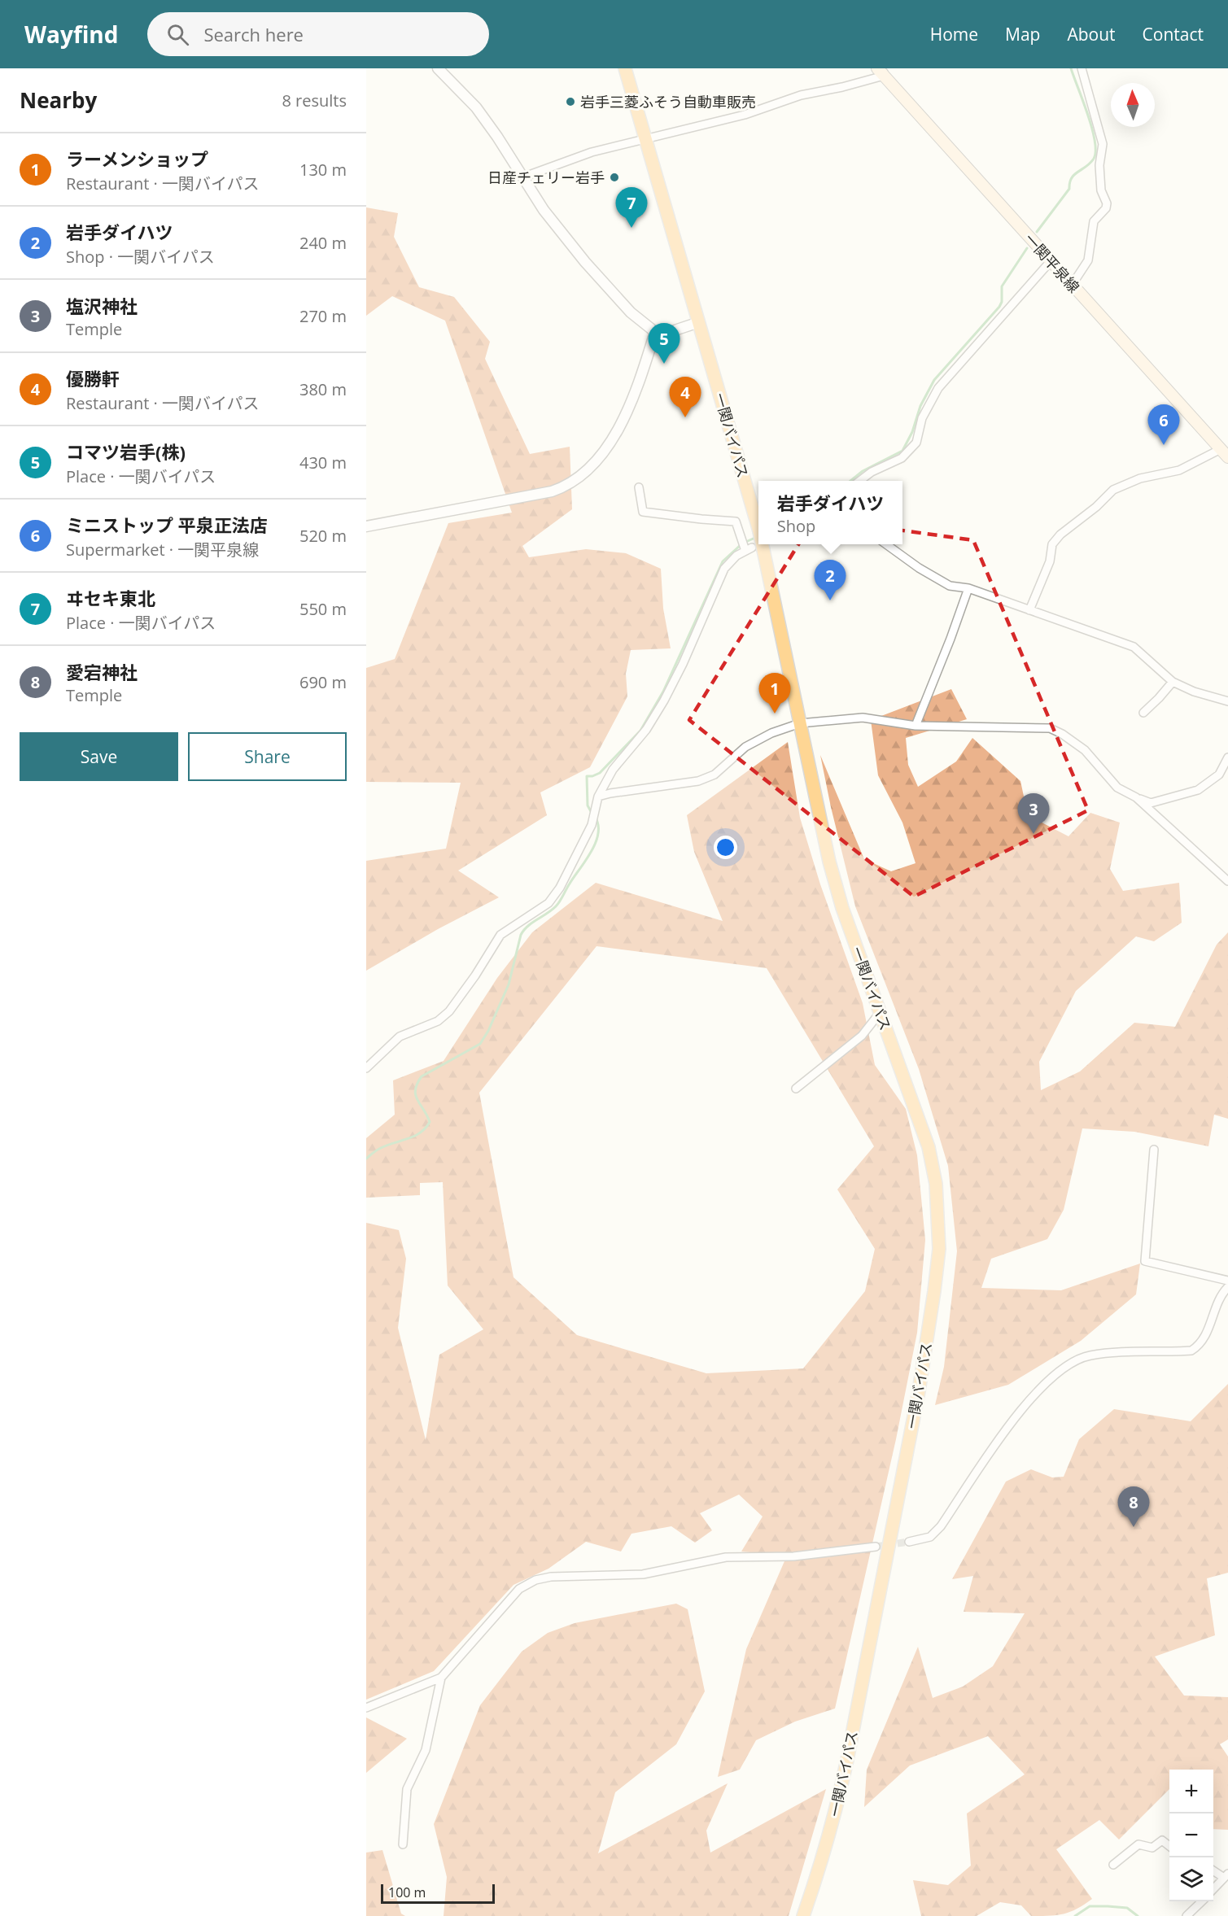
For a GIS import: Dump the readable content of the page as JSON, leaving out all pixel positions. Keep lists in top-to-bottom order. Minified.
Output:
{"streets":{"highway":["一関バイパス"],"main road":["一関平泉線"]},"places":["岩手三菱ふそう自動車販売","日産チェリー岩手"],"scale_bar":"100 m","north":"top","page":{"header":"Wayfind","search":"Search here","nav":["Home","Map","About","Contact"],"heading":["Nearby","8 results"],"list":[{"mark":"1","name":"ラーメンショップ","note":"Restaurant · 一関バイパス","value":"130 m"},{"mark":"2","name":"岩手ダイハツ","note":"Shop · 一関バイパス","value":"240 m"},{"mark":"3","name":"塩沢神社","note":"Temple","value":"270 m"},{"mark":"4","name":"優勝軒","note":"Restaurant · 一関バイパス","value":"380 m"},{"mark":"5","name":"コマツ岩手(株)","note":"Place · 一関バイパス","value":"430 m"},{"mark":"6","name":"ミニストップ 平泉正法店","note":"Supermarket · 一関平泉線","value":"520 m"},{"mark":"7","name":"ヰセキ東北","note":"Place · 一関バイパス","value":"550 m"},{"mark":"8","name":"愛宕神社","note":"Temple","value":"690 m"}],"pins":["7","5","4","6","2","1","3","8"],"popup":["岩手ダイハツ","Shop"],"buttons":["Save","Share"],"map_buttons":["+","−"],"scale":"100 m"}}
